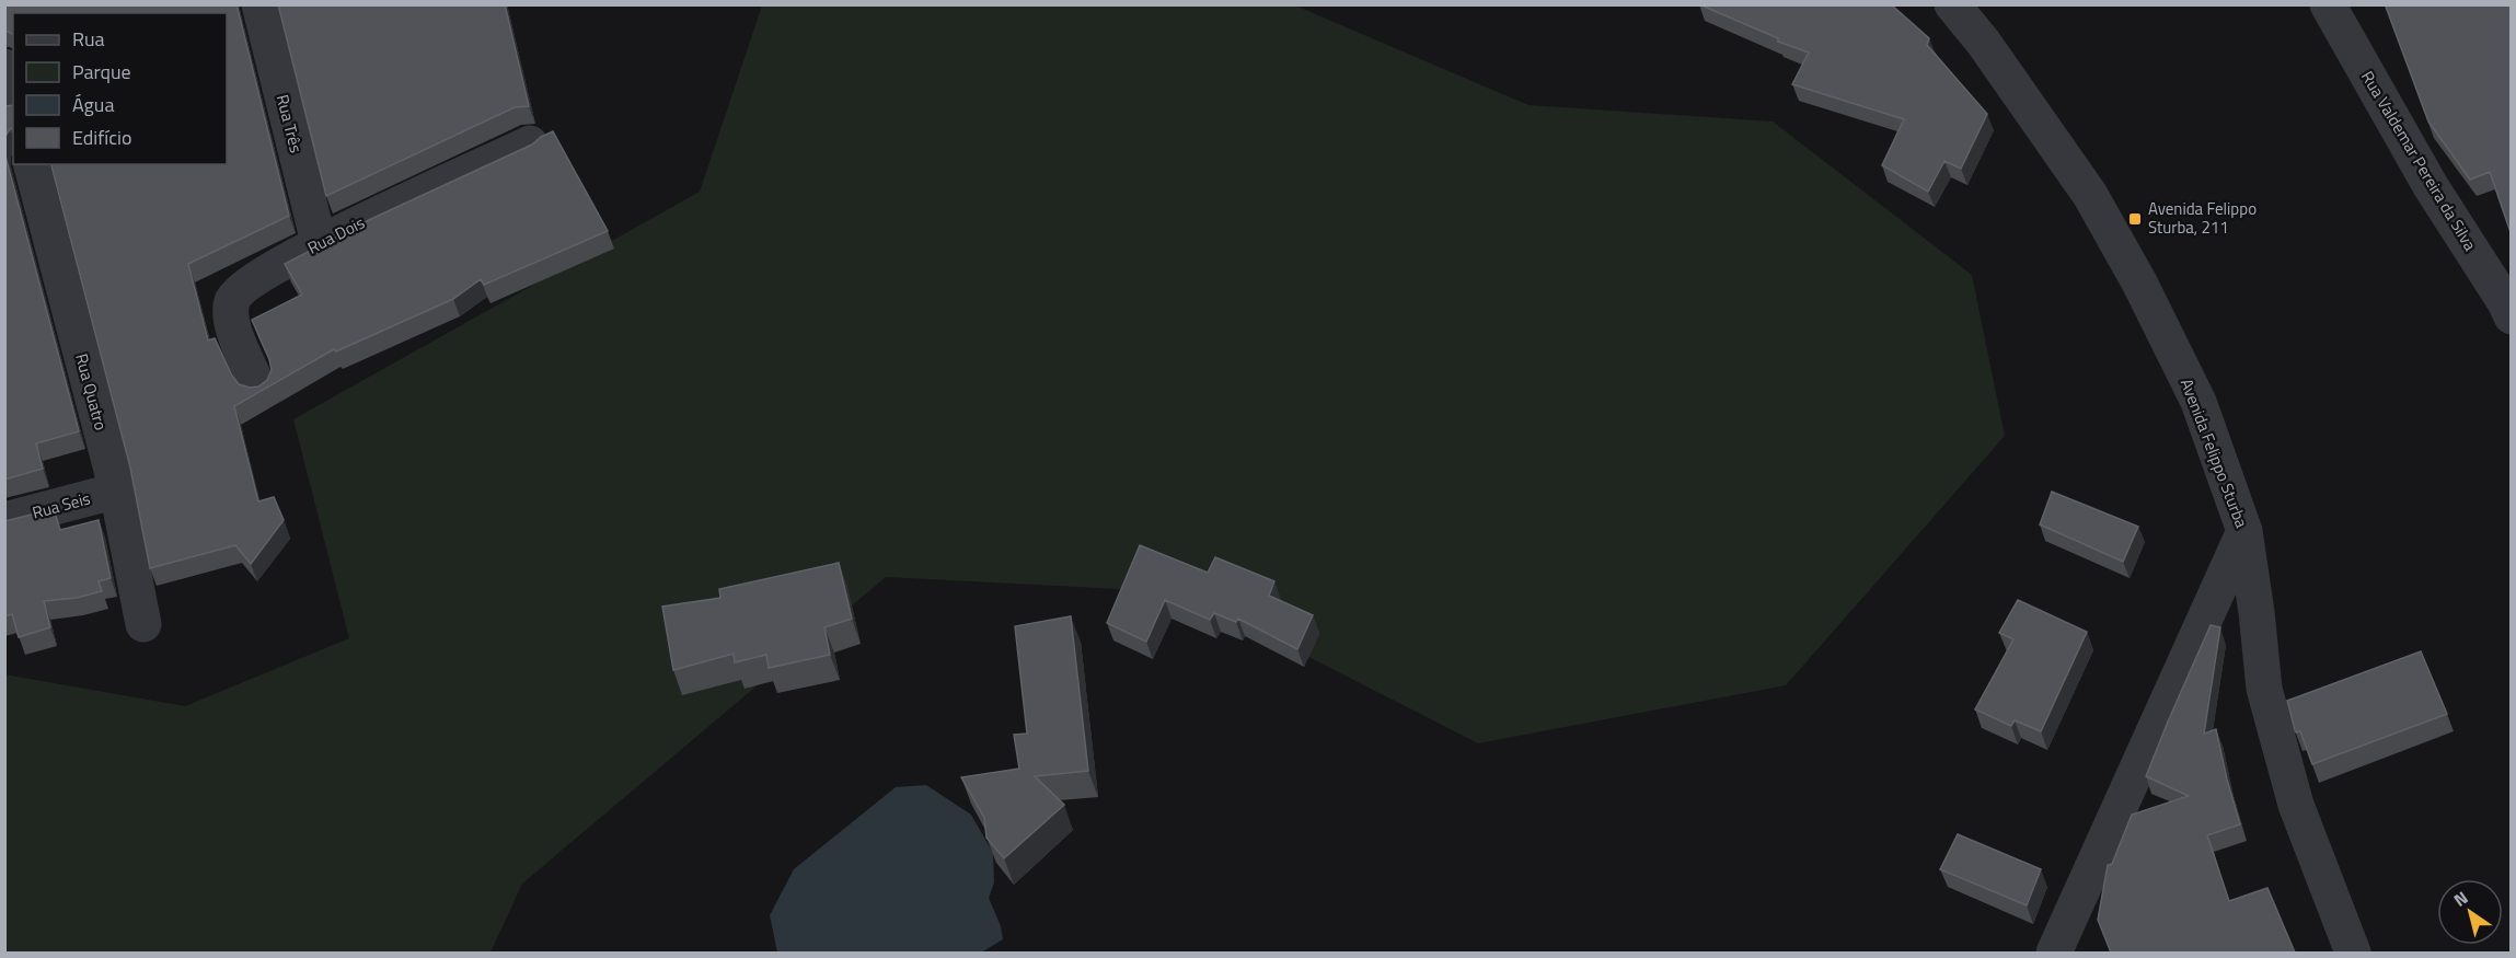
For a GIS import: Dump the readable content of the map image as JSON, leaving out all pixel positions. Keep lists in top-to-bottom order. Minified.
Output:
{"streets":{"street":["Rua Três","Rua Valdemar Pereira da Silva","Rua Dois","Rua Quatro","Avenida Felippo Sturba","Rua Seis"]},"crossings":[["Rua Três","Rua Dois"],["Rua Quatro","Rua Seis"]],"places":{"transit":["Avenida Felippo Sturba, 211"]},"legend":["Rua","Parque","Água","Edifício"],"north":"top left"}
